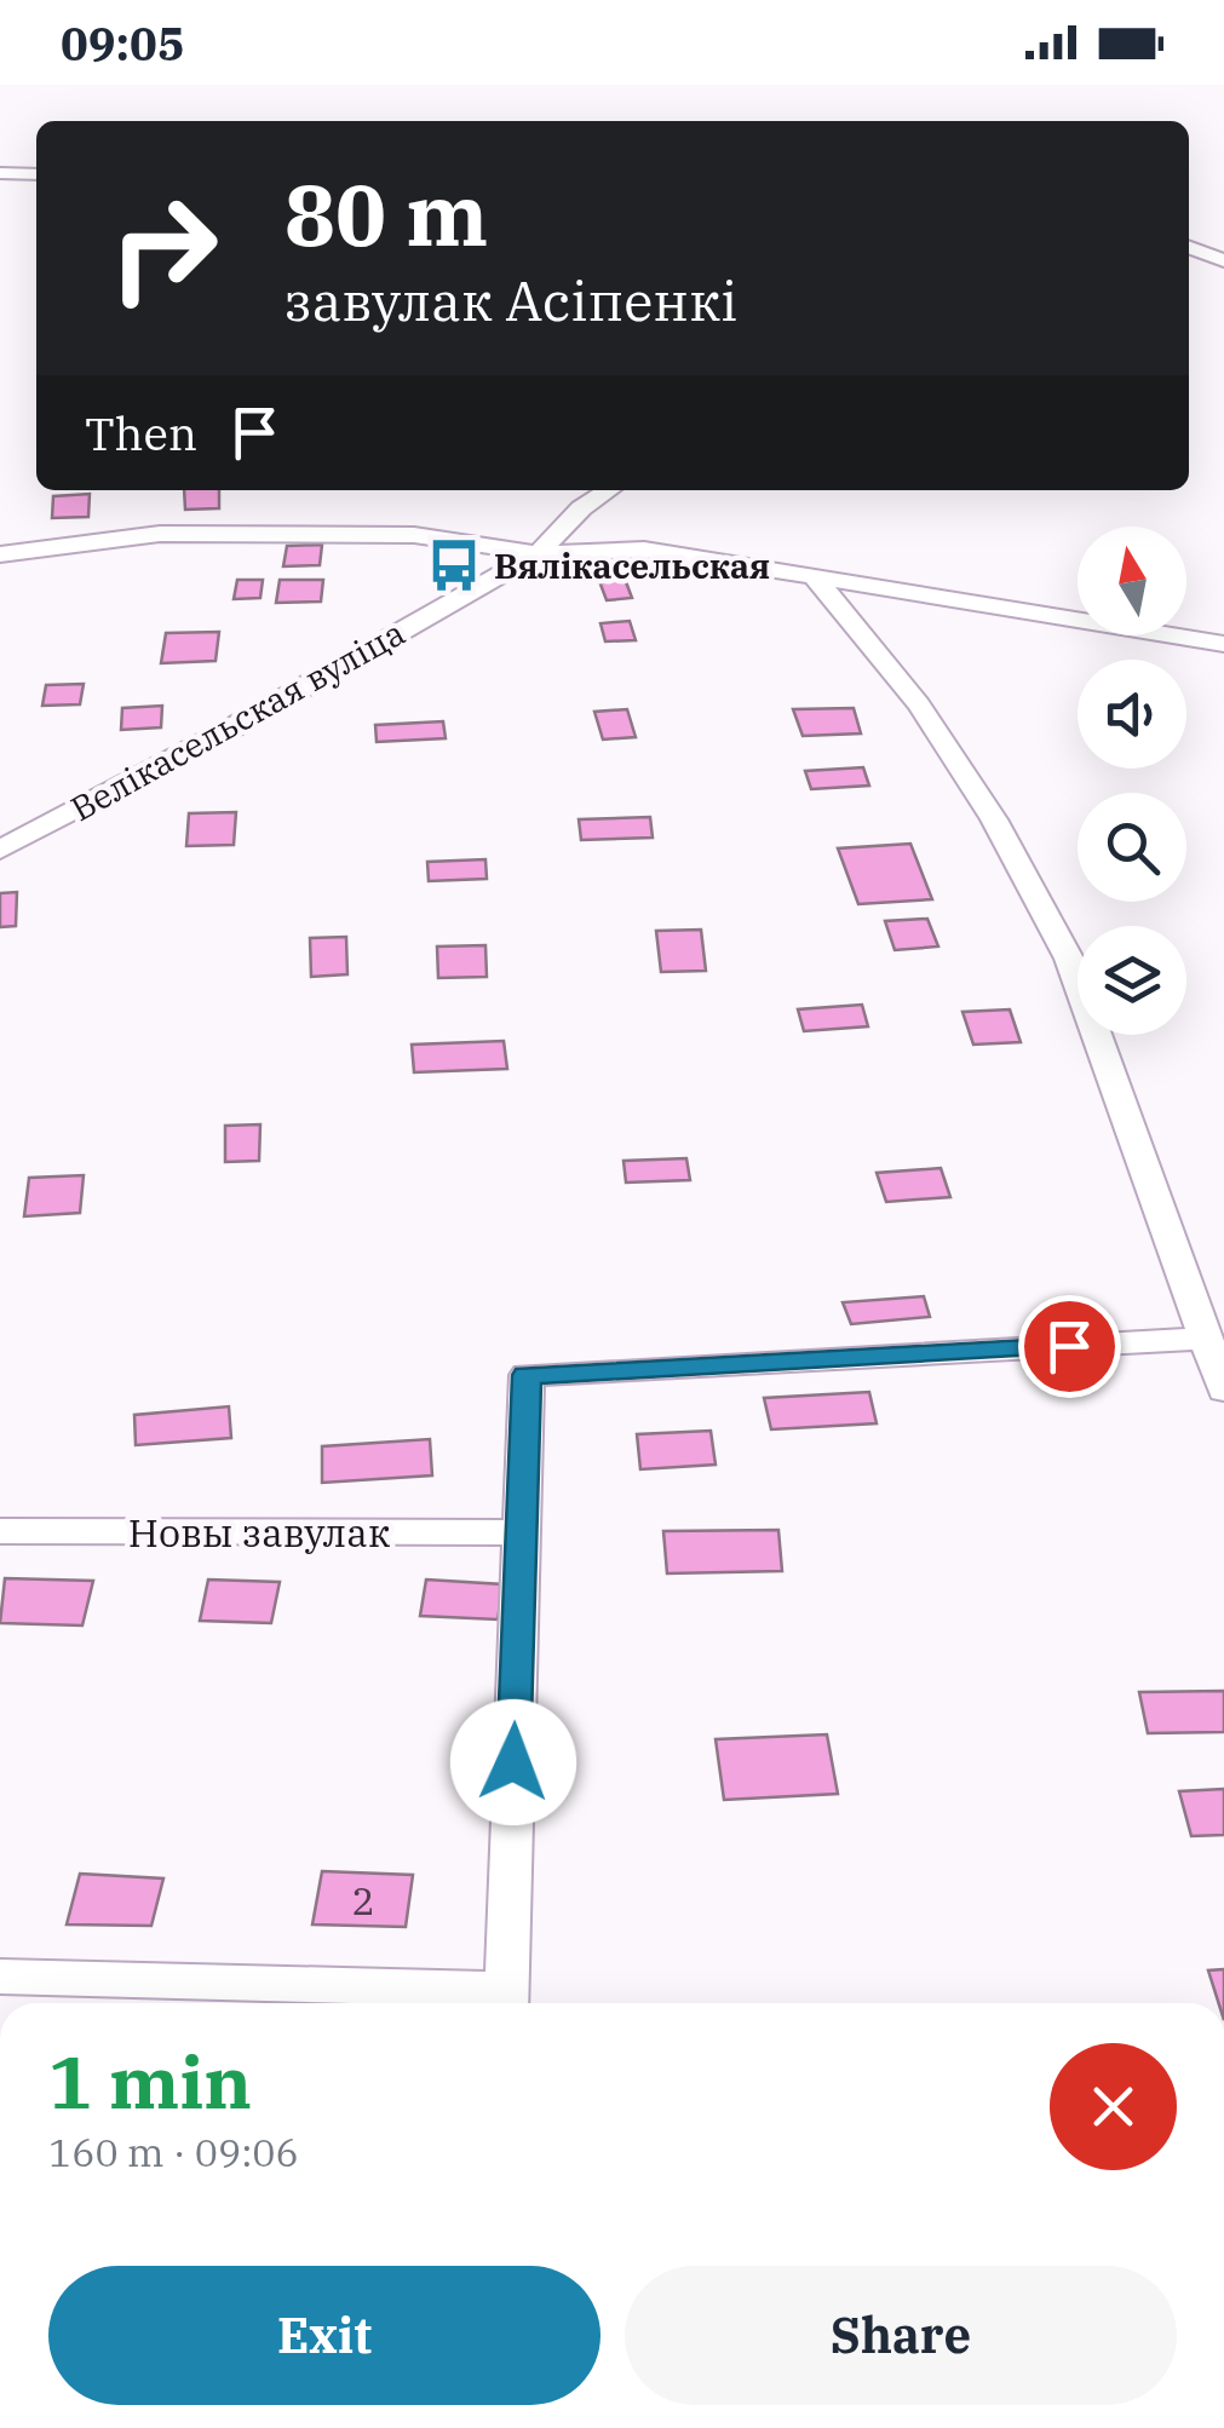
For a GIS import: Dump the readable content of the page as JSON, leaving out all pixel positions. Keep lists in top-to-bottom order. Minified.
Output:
{"streets":{"street":["Велікасельская вуліца","Новы завулак"]},"places":{"bus stop":["Вялікасельская"]},"house_numbers":["2"],"north":"top","page":{"status":"09:05","turn":["80 m","завулак Асіпенкі"],"then":"Then","heading":["1 min","160 m · 09:06"],"buttons":["Exit","Share"]}}
